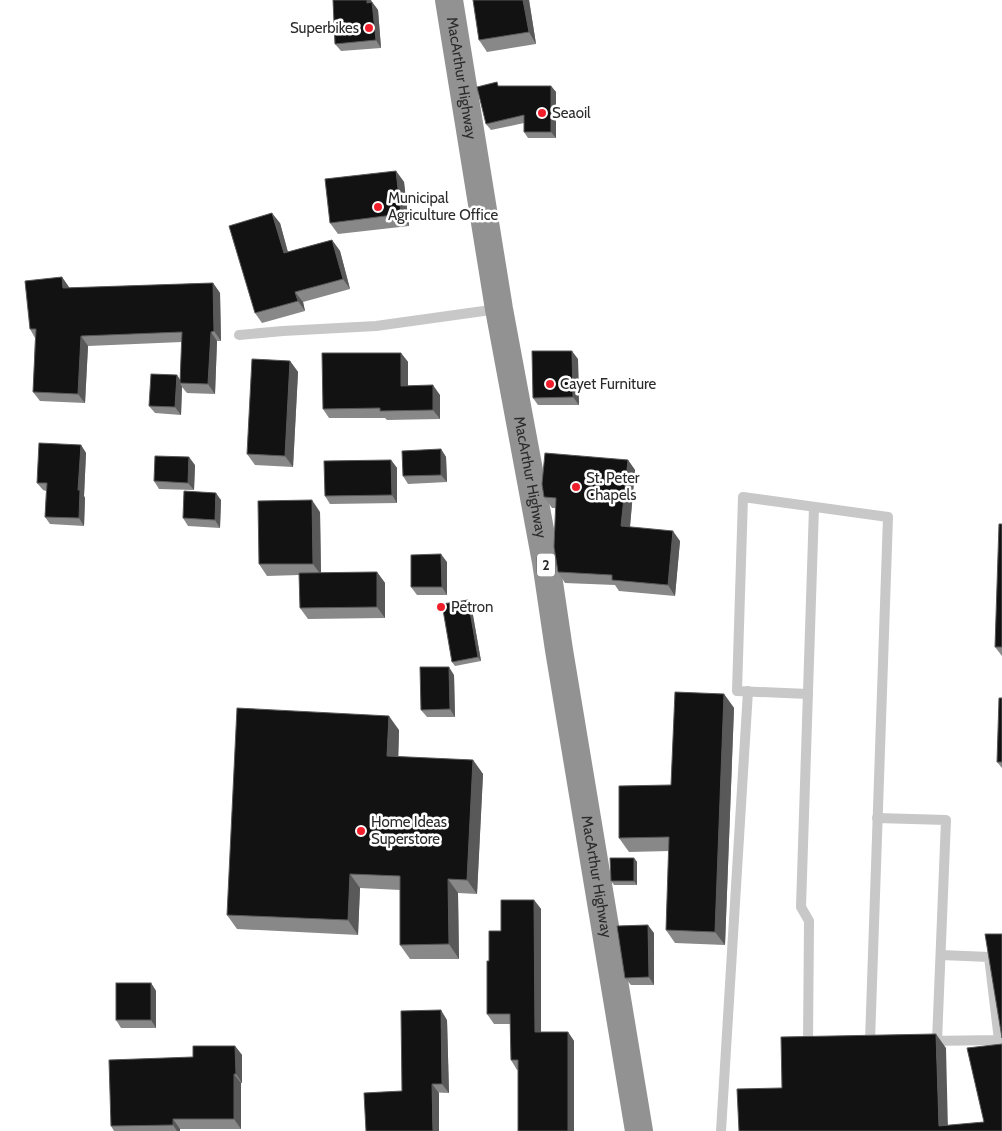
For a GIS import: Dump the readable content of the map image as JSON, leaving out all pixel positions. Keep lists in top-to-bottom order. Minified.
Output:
{"streets":{"highway":["MacArthur Highway","2"]},"places":["Superbikes","Seaoil","Municipal Agriculture Office","Cayet Furniture","St. Peter Chapels","Petron","Home Ideas Superstore"]}
